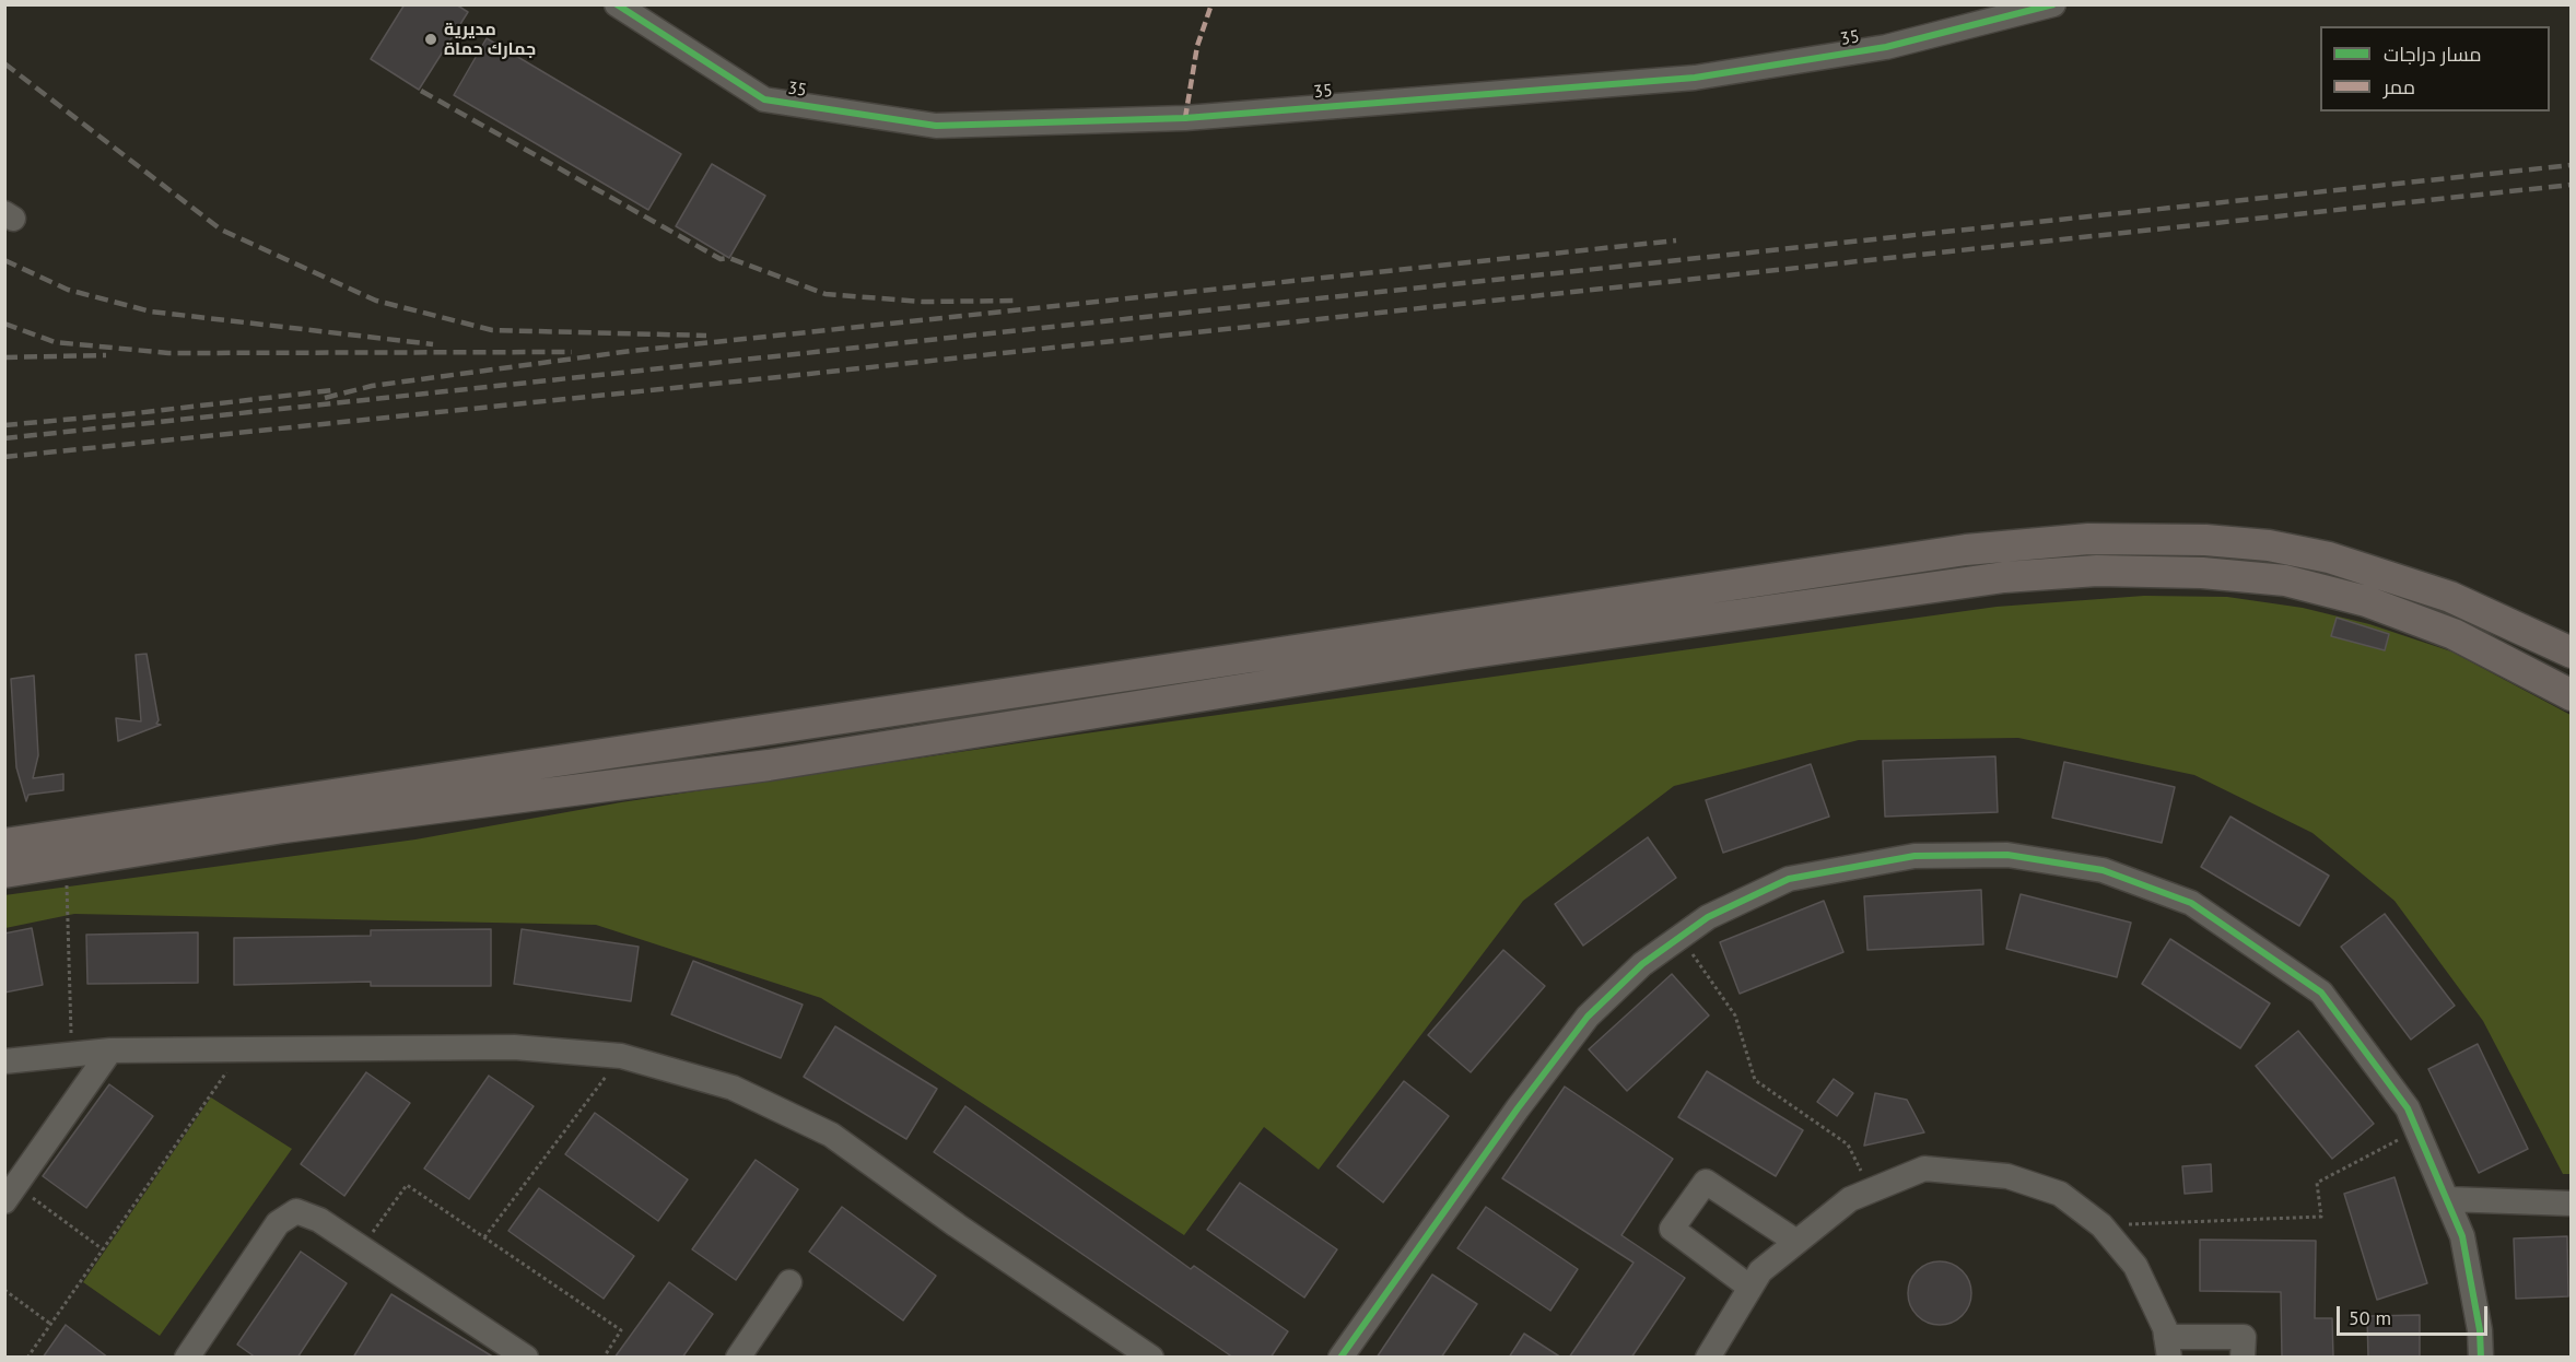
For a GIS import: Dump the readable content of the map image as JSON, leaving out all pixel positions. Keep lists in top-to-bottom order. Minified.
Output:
{"streets":{"street":["35"]},"places":["مديرية جمارك حماة"],"legend":["مسار دراجات","ممر"],"scale_bar":"50 m"}
